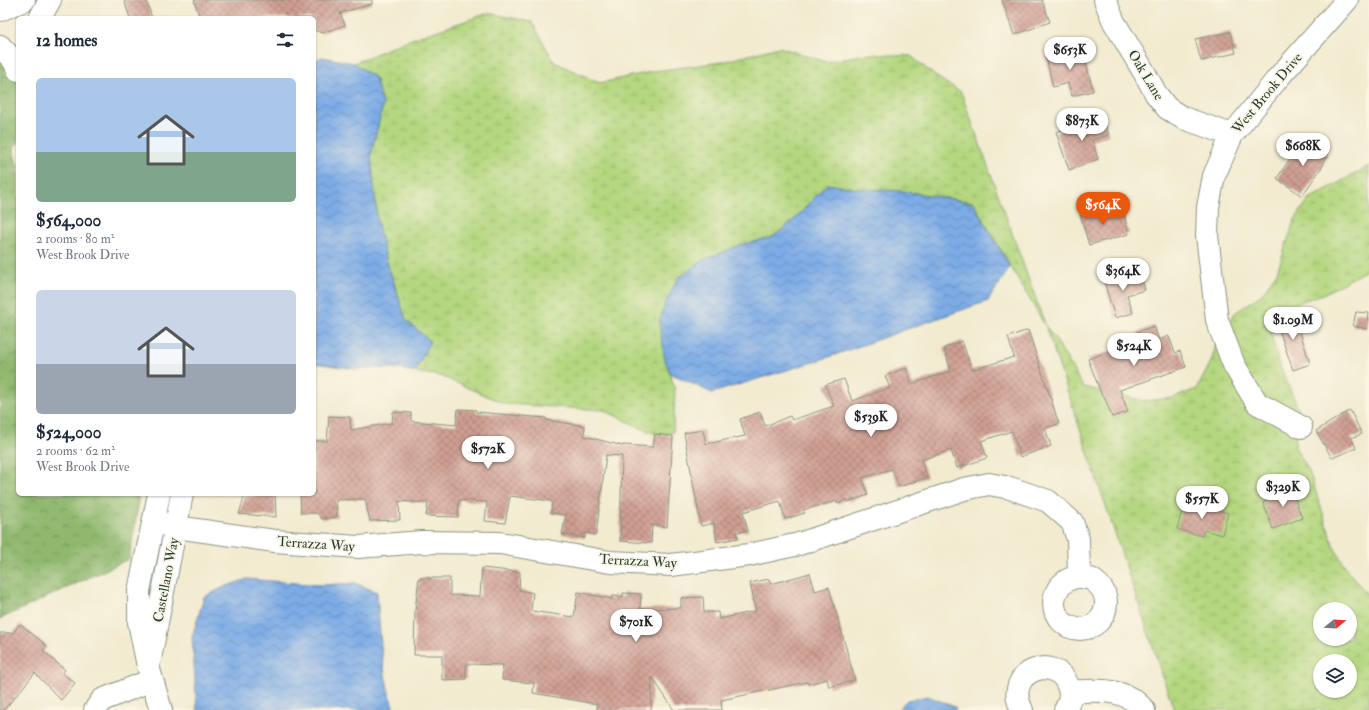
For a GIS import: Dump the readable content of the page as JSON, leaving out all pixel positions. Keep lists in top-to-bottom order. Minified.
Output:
{"streets":{"street":["Oak Lane","West Brook Drive","Terrazza Way","Castellano Way"]},"crossings":[["Oak Lane","West Brook Drive"],["Terrazza Way","Castellano Way"]],"north":"right","page":{"heading":"12 homes","price":["$653K","$873K","$668K","$564K","$364K","$1.09M","$524K","$539K","$572K","$329K","$557K","$701K"],"list":[{"name":"$564,000","note":"2 rooms · 80 m² · West Brook Drive"},{"name":"$524,000","note":"2 rooms · 62 m² · West Brook Drive"}]}}
